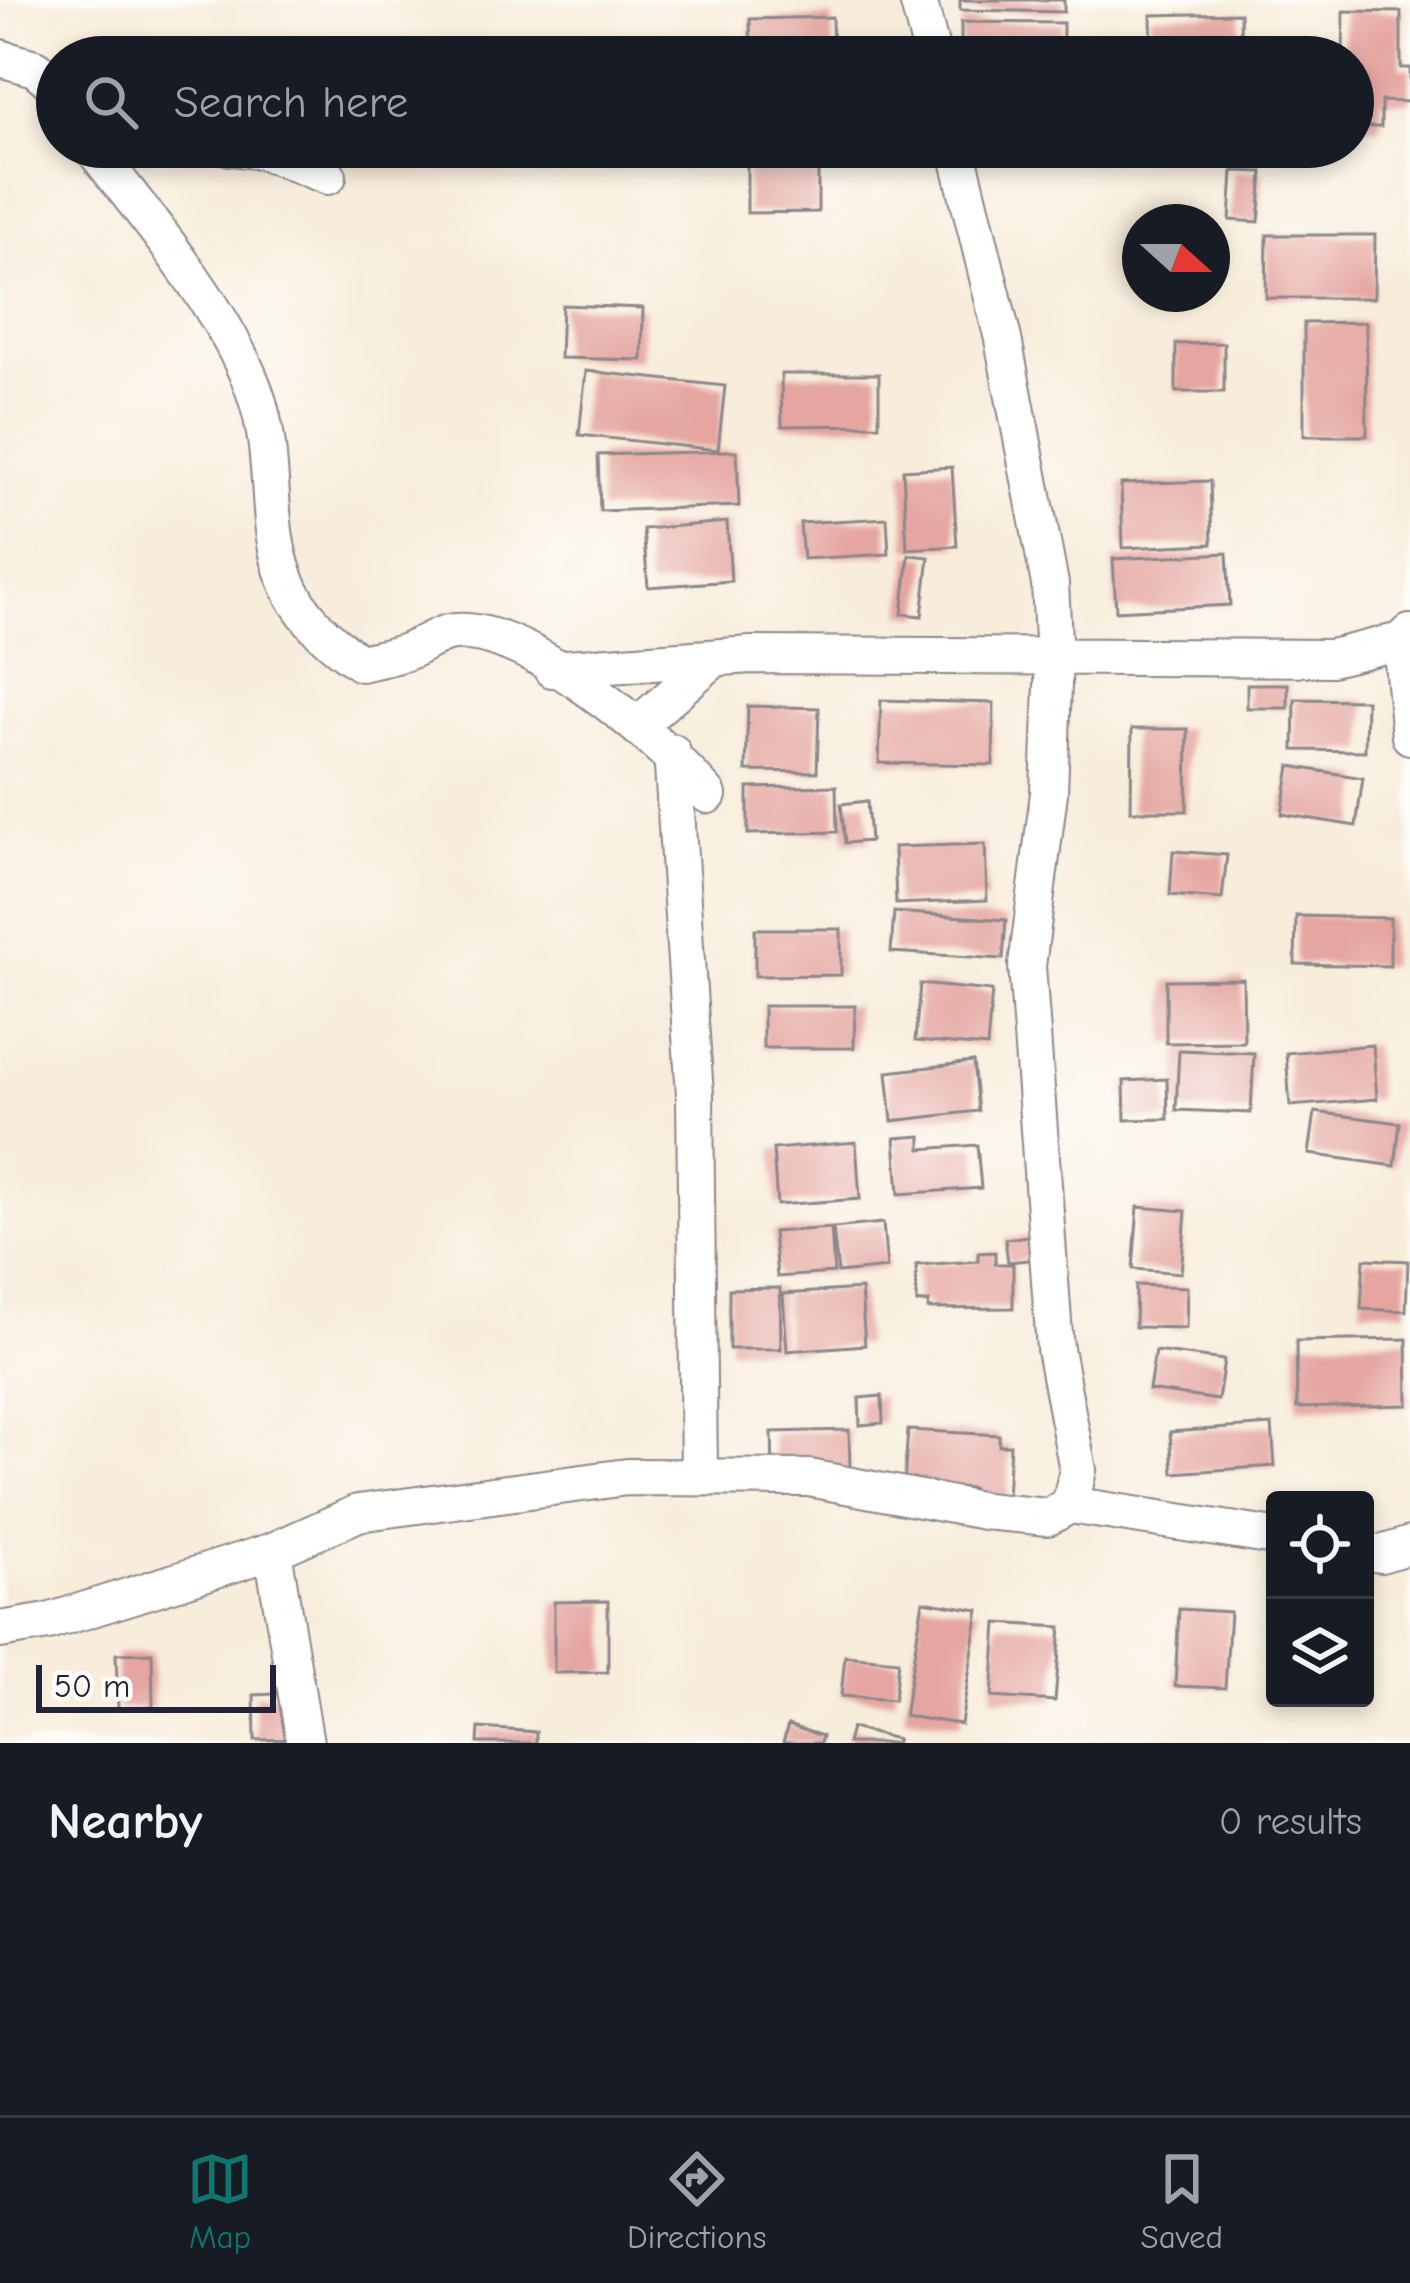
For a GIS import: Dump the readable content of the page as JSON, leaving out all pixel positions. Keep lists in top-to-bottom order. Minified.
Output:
{"scale_bar":"50 m","north":"right","page":{"search":"Search here","scale":"50 m","heading":["Nearby","0 results"],"nav":["Map","Directions","Saved"]}}
